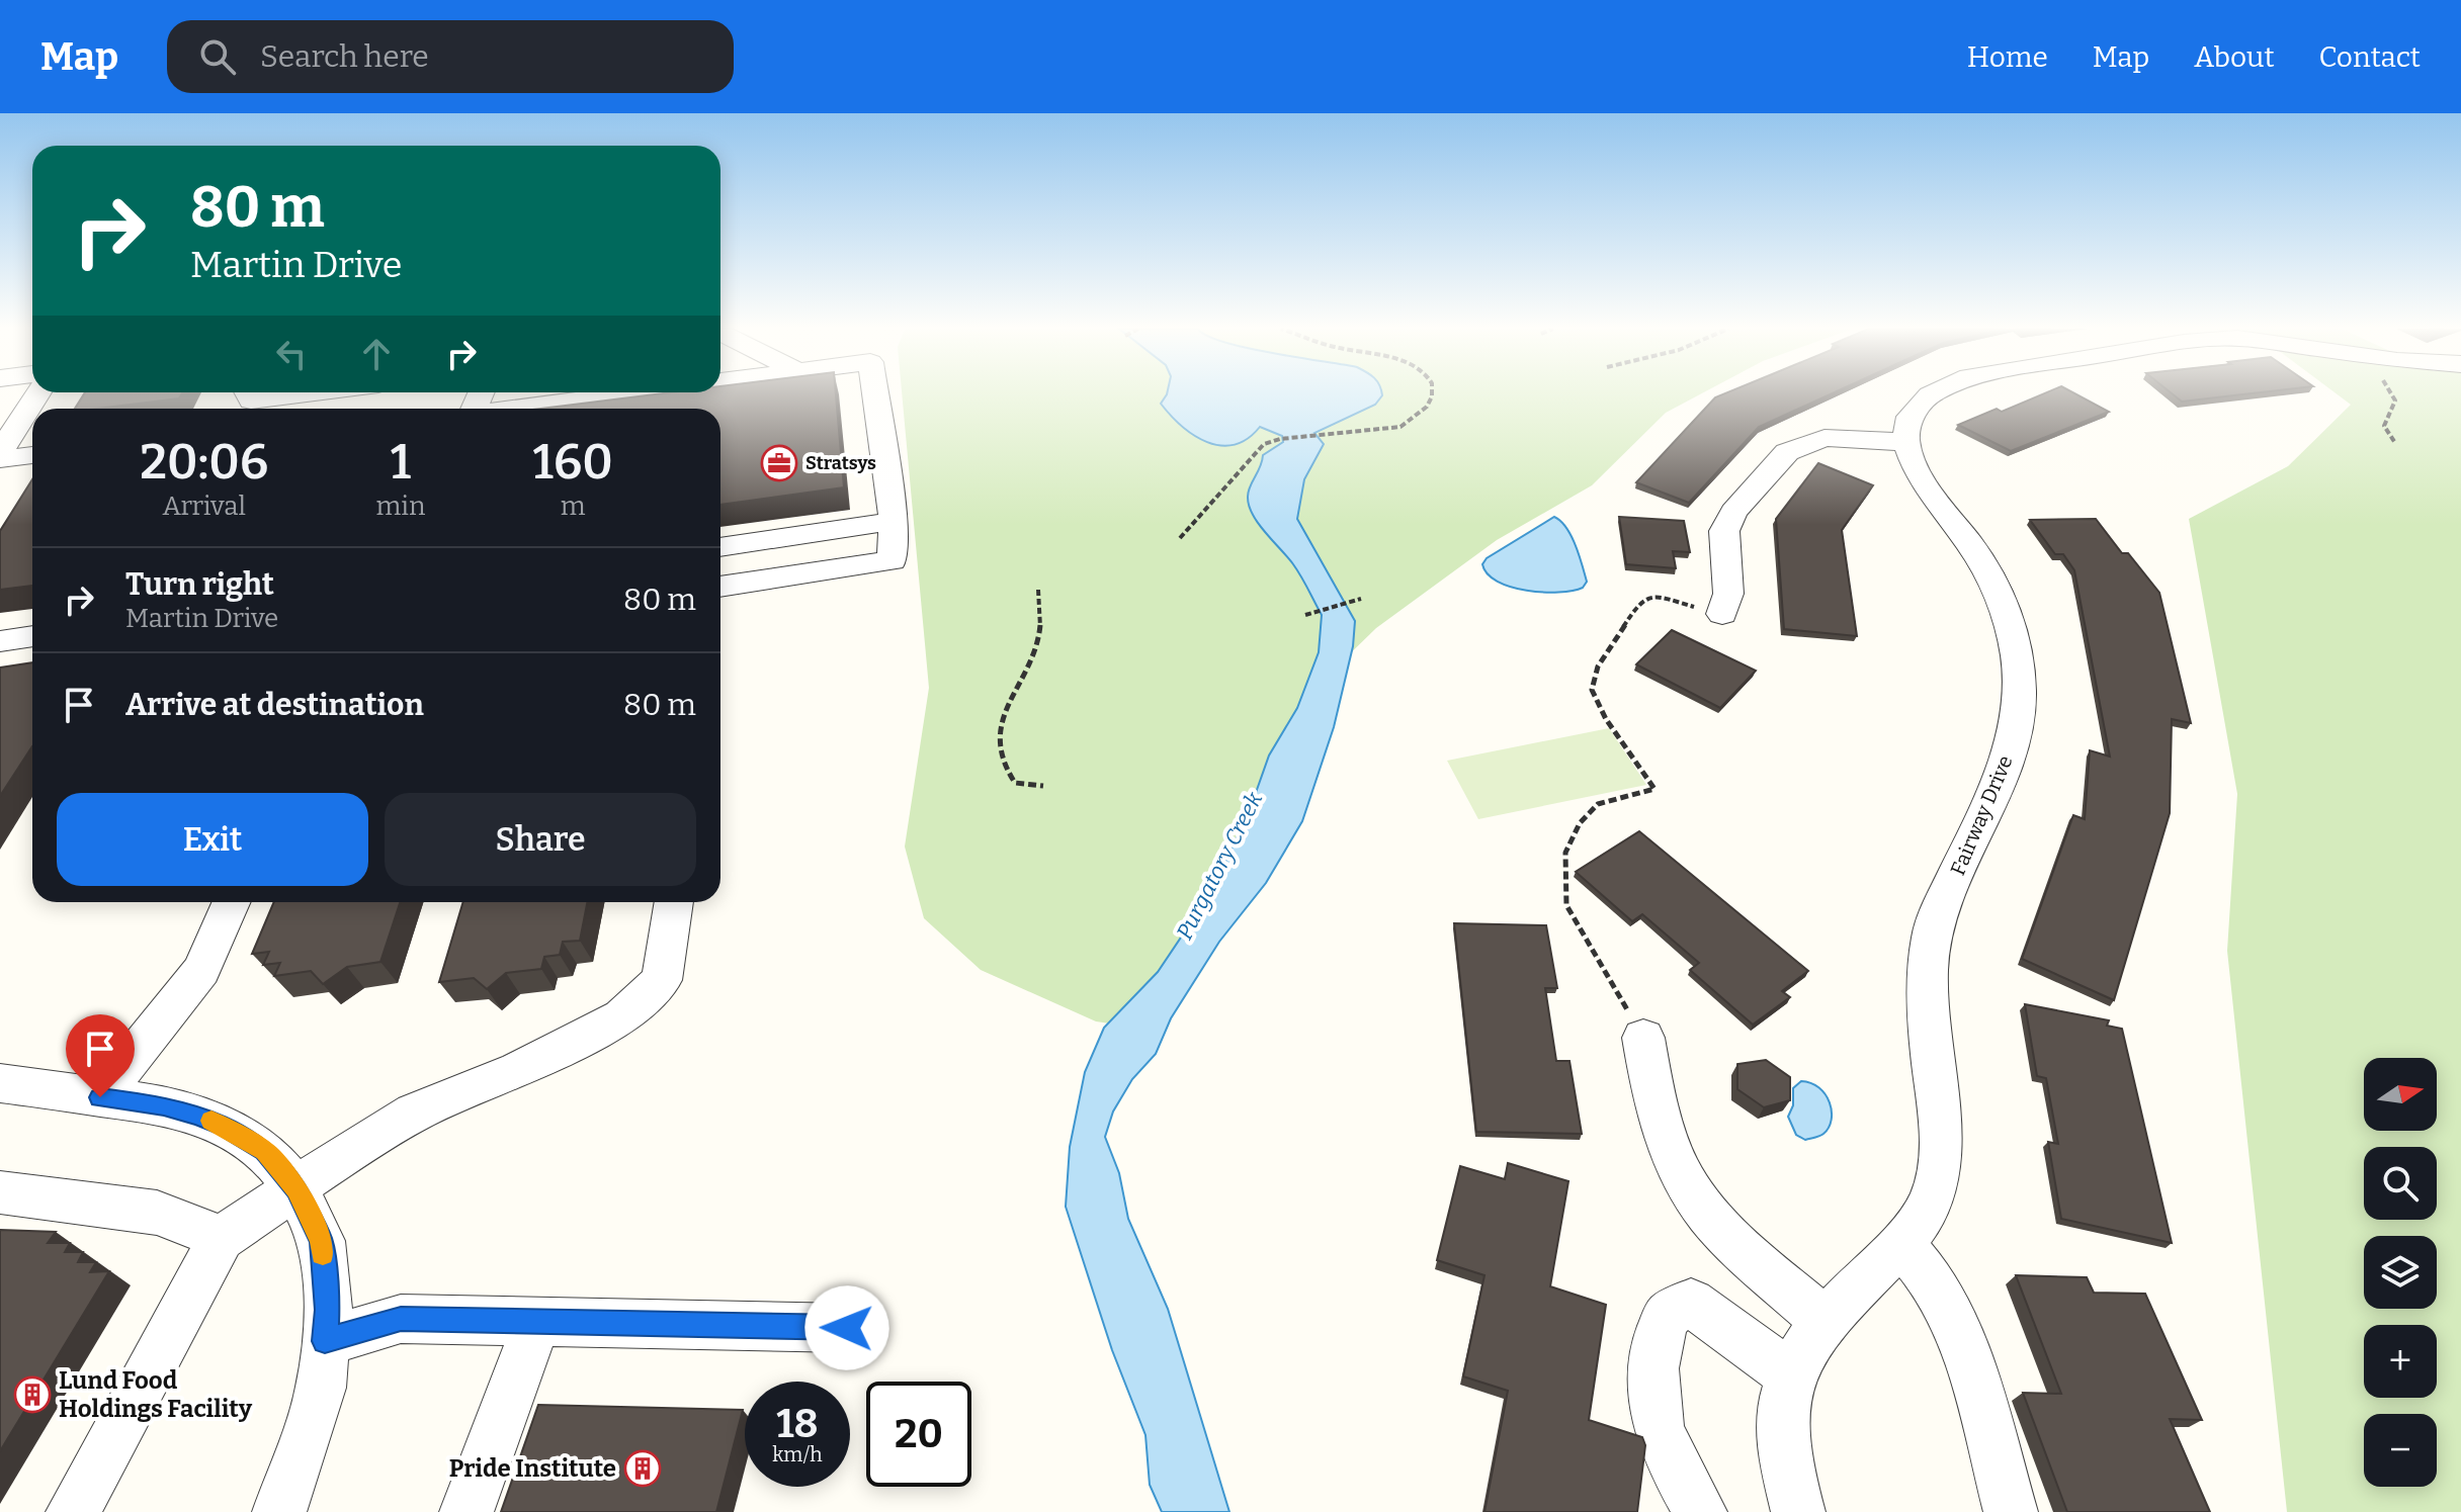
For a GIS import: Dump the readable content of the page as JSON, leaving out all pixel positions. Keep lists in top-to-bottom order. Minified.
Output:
{"streets":{"street":["Fairway Drive"]},"water":["Purgatory Creek"],"places":{"office":["Stratsys"],"building":["Lund Food Holdings Facility","Pride Institute"]},"north":"right","page":{"header":"Map","search":"Search here","nav":["Home","Map","About","Contact"],"turn":["80 m","Martin Drive"],"eta":["20:06","Arrival","1","min","160","m"],"list":[{"name":"Turn right","note":"Martin Drive","value":"80 m"},{"name":"Arrive at destination","value":"80 m"}],"buttons":["Exit","Share"],"map_buttons":["+","−"],"speed":"18 km/h","limit":"20"}}
